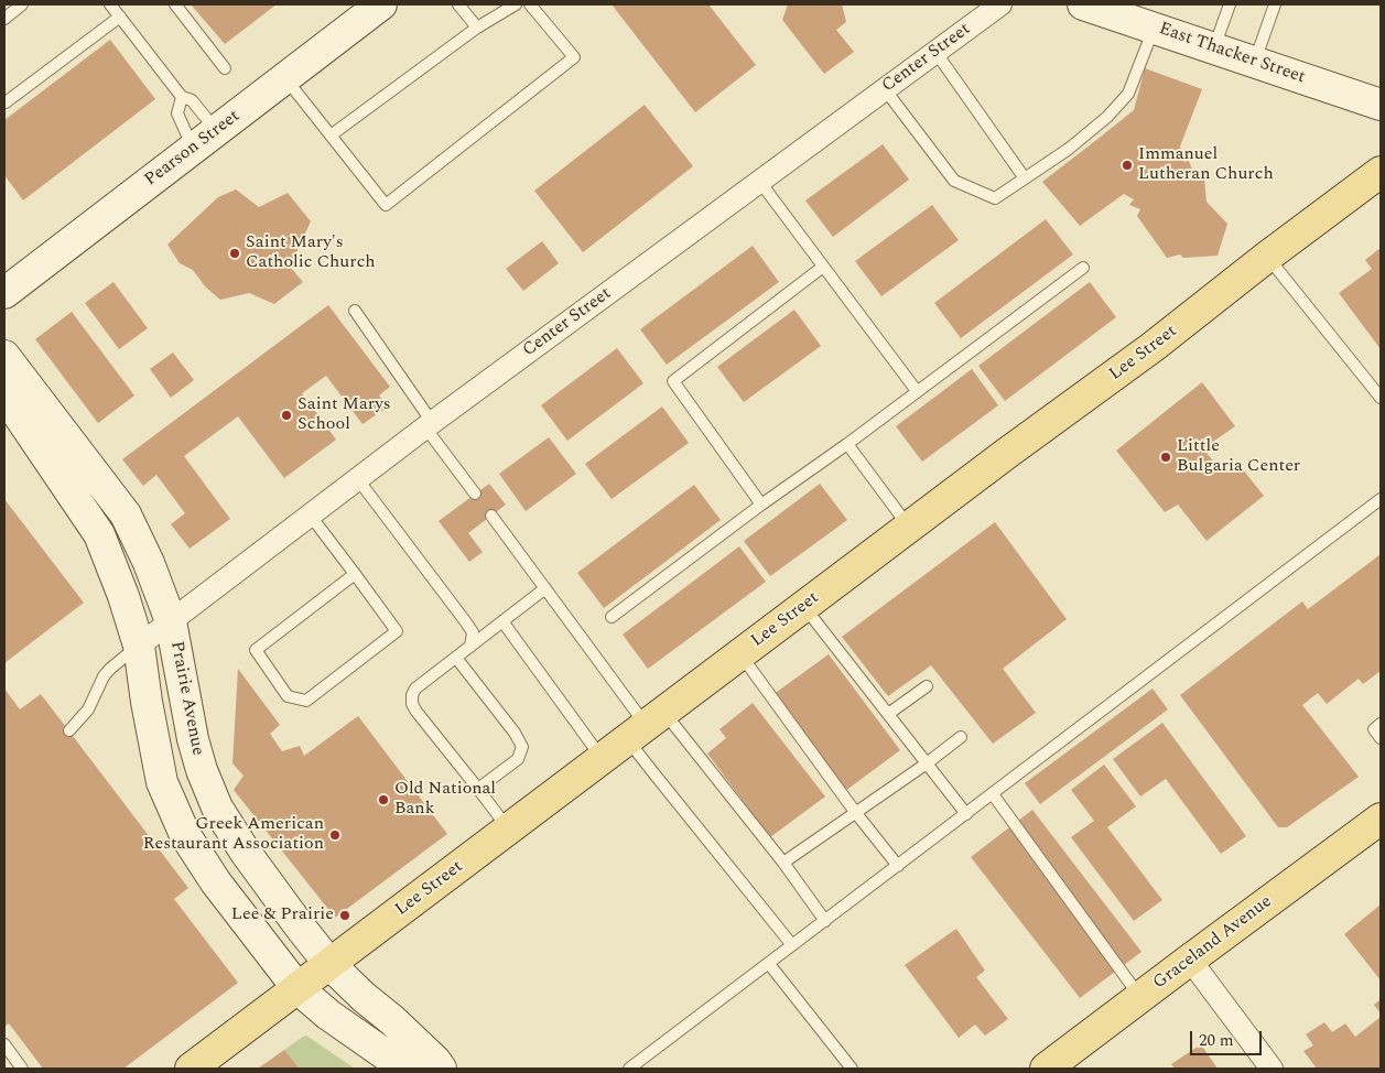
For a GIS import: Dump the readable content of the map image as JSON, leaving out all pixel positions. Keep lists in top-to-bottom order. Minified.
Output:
{"streets":{"main road":["Lee Street","Graceland Avenue"],"street":["East Thacker Street","Center Street","Pearson Street","Prairie Avenue"]},"crossings":[["Center Street","Prairie Avenue"],["Lee Street","Prairie Avenue"]],"places":["Immanuel Lutheran Church","Saint Mary's Catholic Church","Saint Marys School","Little Bulgaria Center","Old National Bank","Greek American Restaurant Association","Lee & Prairie"],"scale_bar":"20 m"}
